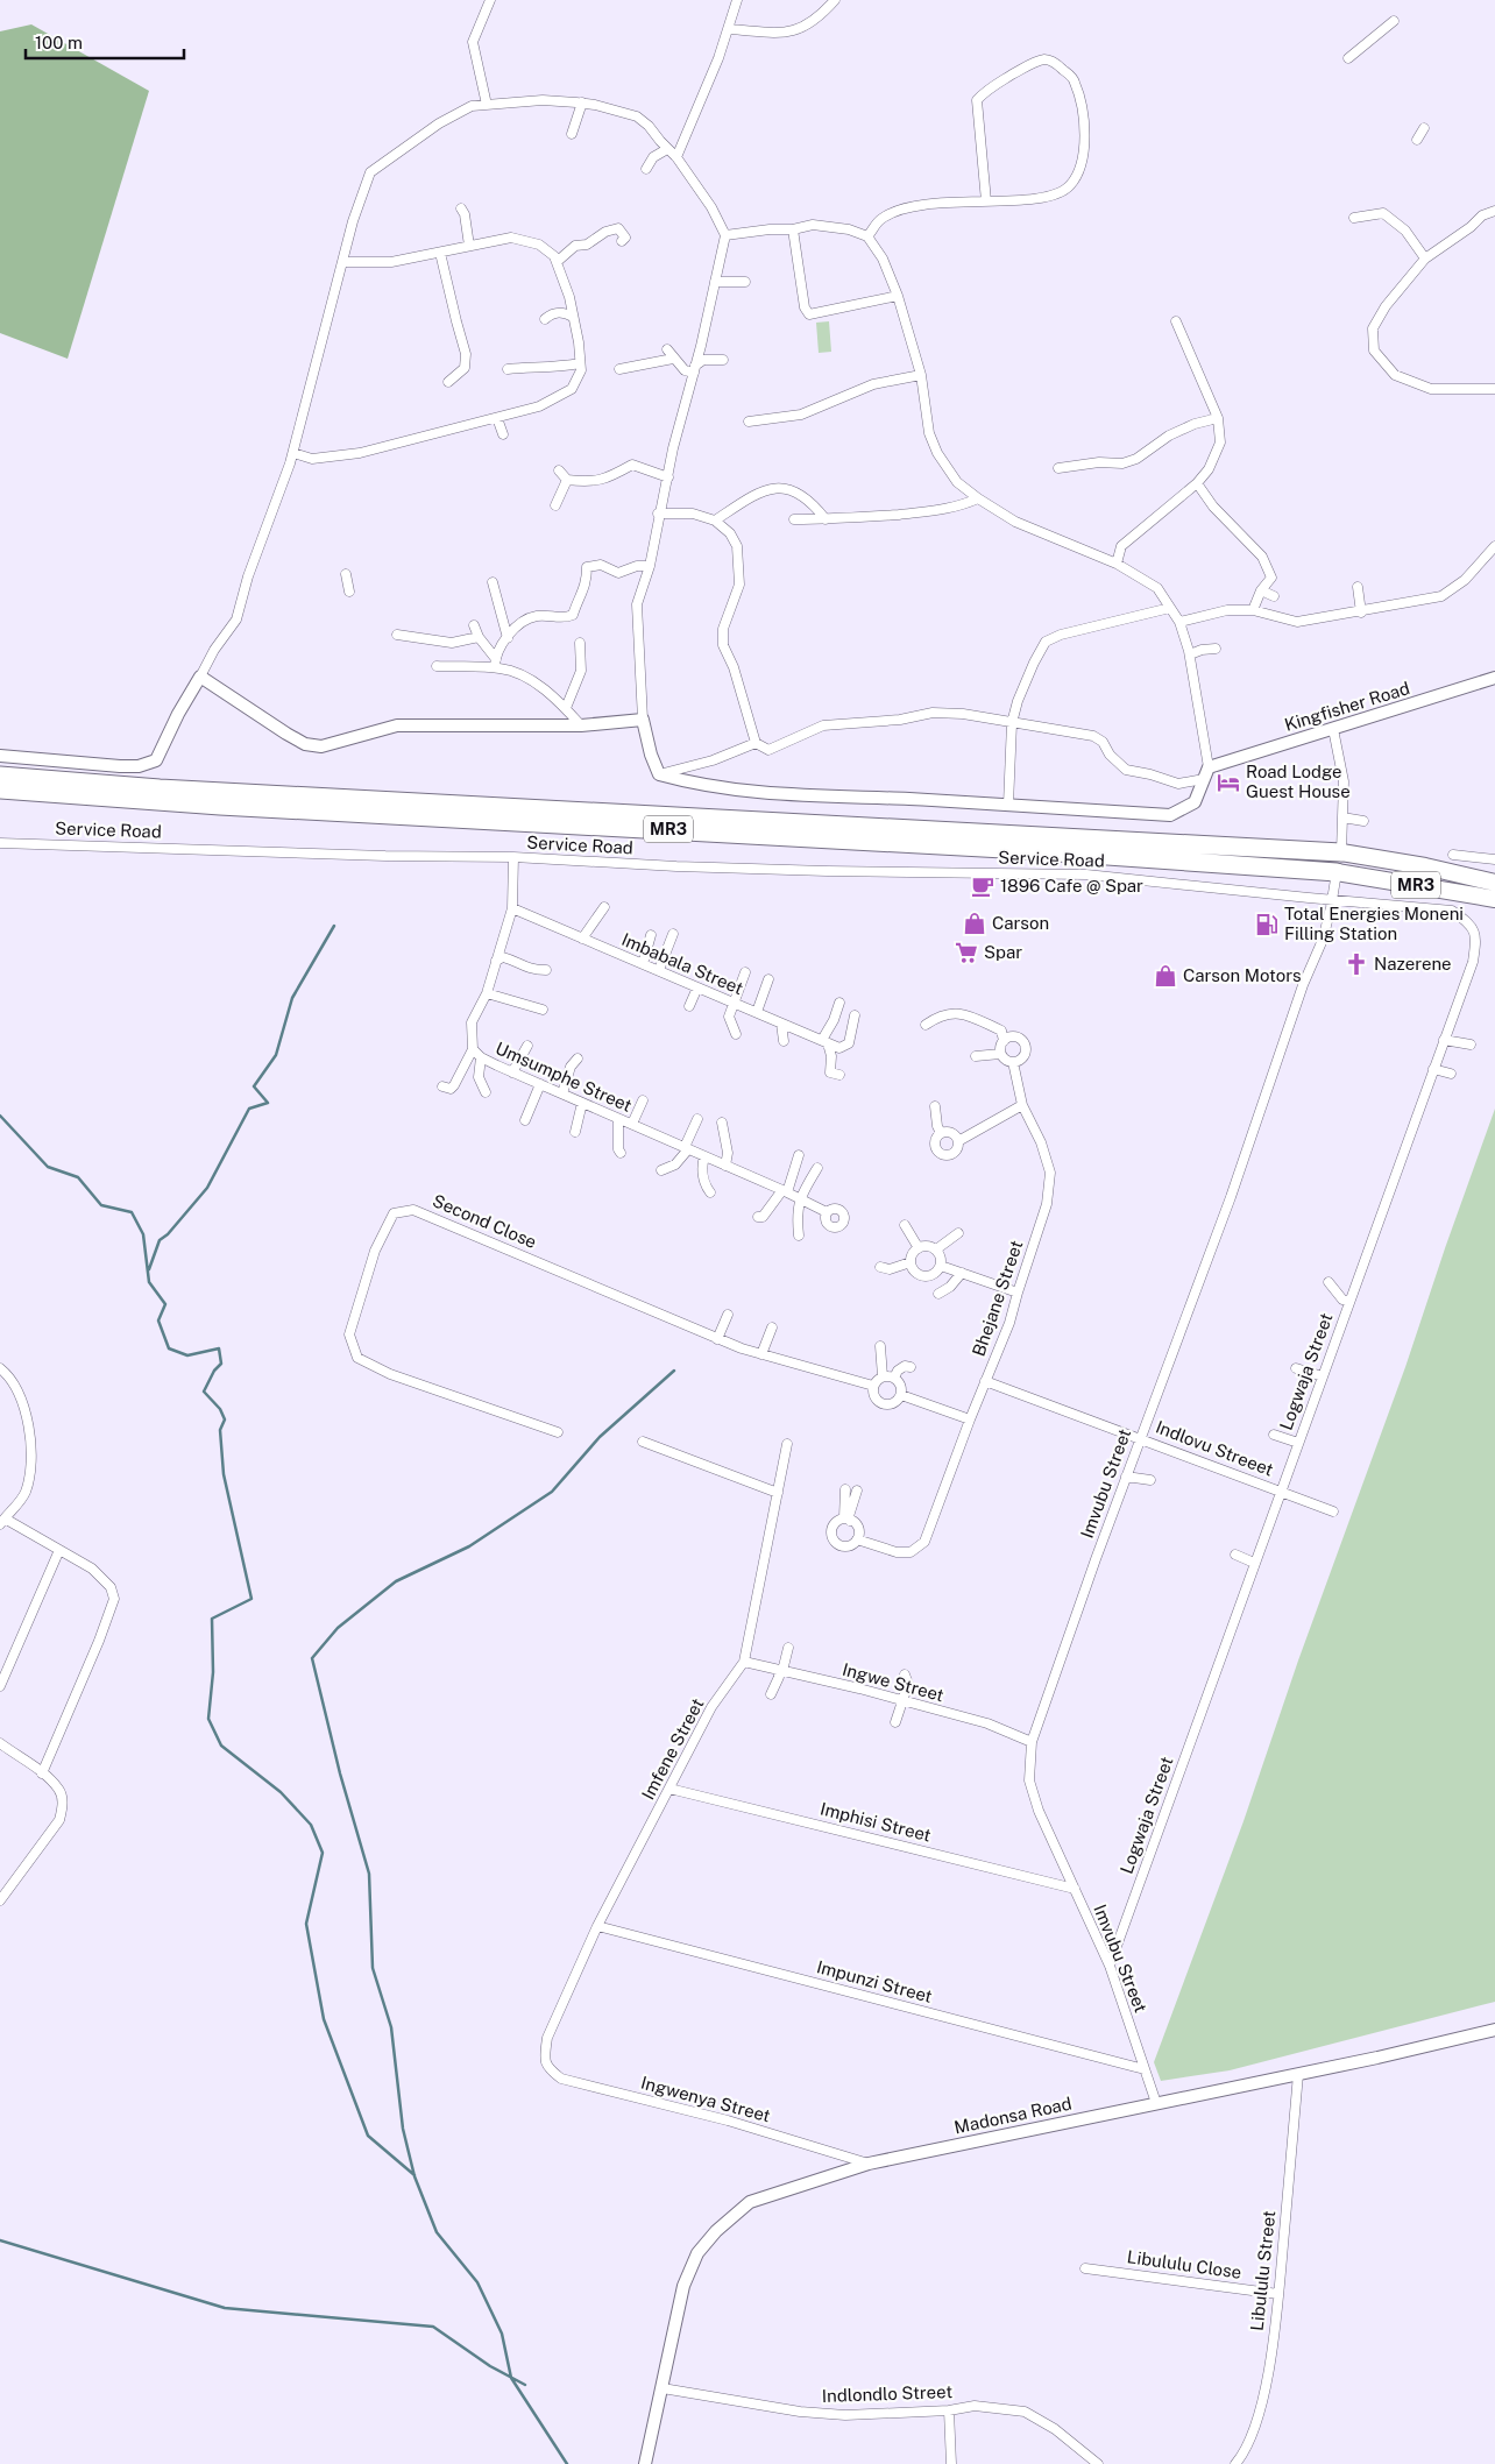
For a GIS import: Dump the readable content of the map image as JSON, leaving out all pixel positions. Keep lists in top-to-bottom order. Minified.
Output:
{"streets":{"highway":["MR3"],"street":["Kingfisher Road","Service Road","Imbabala Street","Umsumphe Street","Second Close","Bhejane Street","Logwaja Street","Indlovu Streeet","Imvubu Street","Ingwe Street","Imfene Street","Imphisi Street","Impunzi Street","Ingwenya Street","Madonsa Road","Libululu Close","Libululu Street","Indlondlo Street"]},"crossings":[["MR3","Imvubu Street"],["Service Road","Umsumphe Street"],["Service Road","Logwaja Street"],["Service Road","Imvubu Street"],["Imbabala Street","Umsumphe Street"],["Bhejane Street","Indlovu Streeet"],["Logwaja Street","Indlovu Streeet"],["Logwaja Street","Imvubu Street"],["Indlovu Streeet","Imvubu Street"],["Imvubu Street","Ingwe Street"],["Imvubu Street","Imphisi Street"],["Imvubu Street","Impunzi Street"],["Imvubu Street","Madonsa Road"],["Ingwe Street","Imfene Street"],["Imfene Street","Imphisi Street"],["Imfene Street","Impunzi Street"],["Imfene Street","Ingwenya Street"],["Ingwenya Street","Madonsa Road"],["Madonsa Road","Libululu Street"],["Madonsa Road","Indlondlo Street"],["Libululu Close","Libululu Street"]],"places":{"hotel":["Road Lodge Guest House"],"cafe":["1896 Cafe @ Spar"],"shop":["Carson","Carson Motors"],"fuel station":["Total Energies Moneni Filling Station"],"supermarket":["Spar"],"church":["Nazerene"]},"scale_bar":"100 m"}
